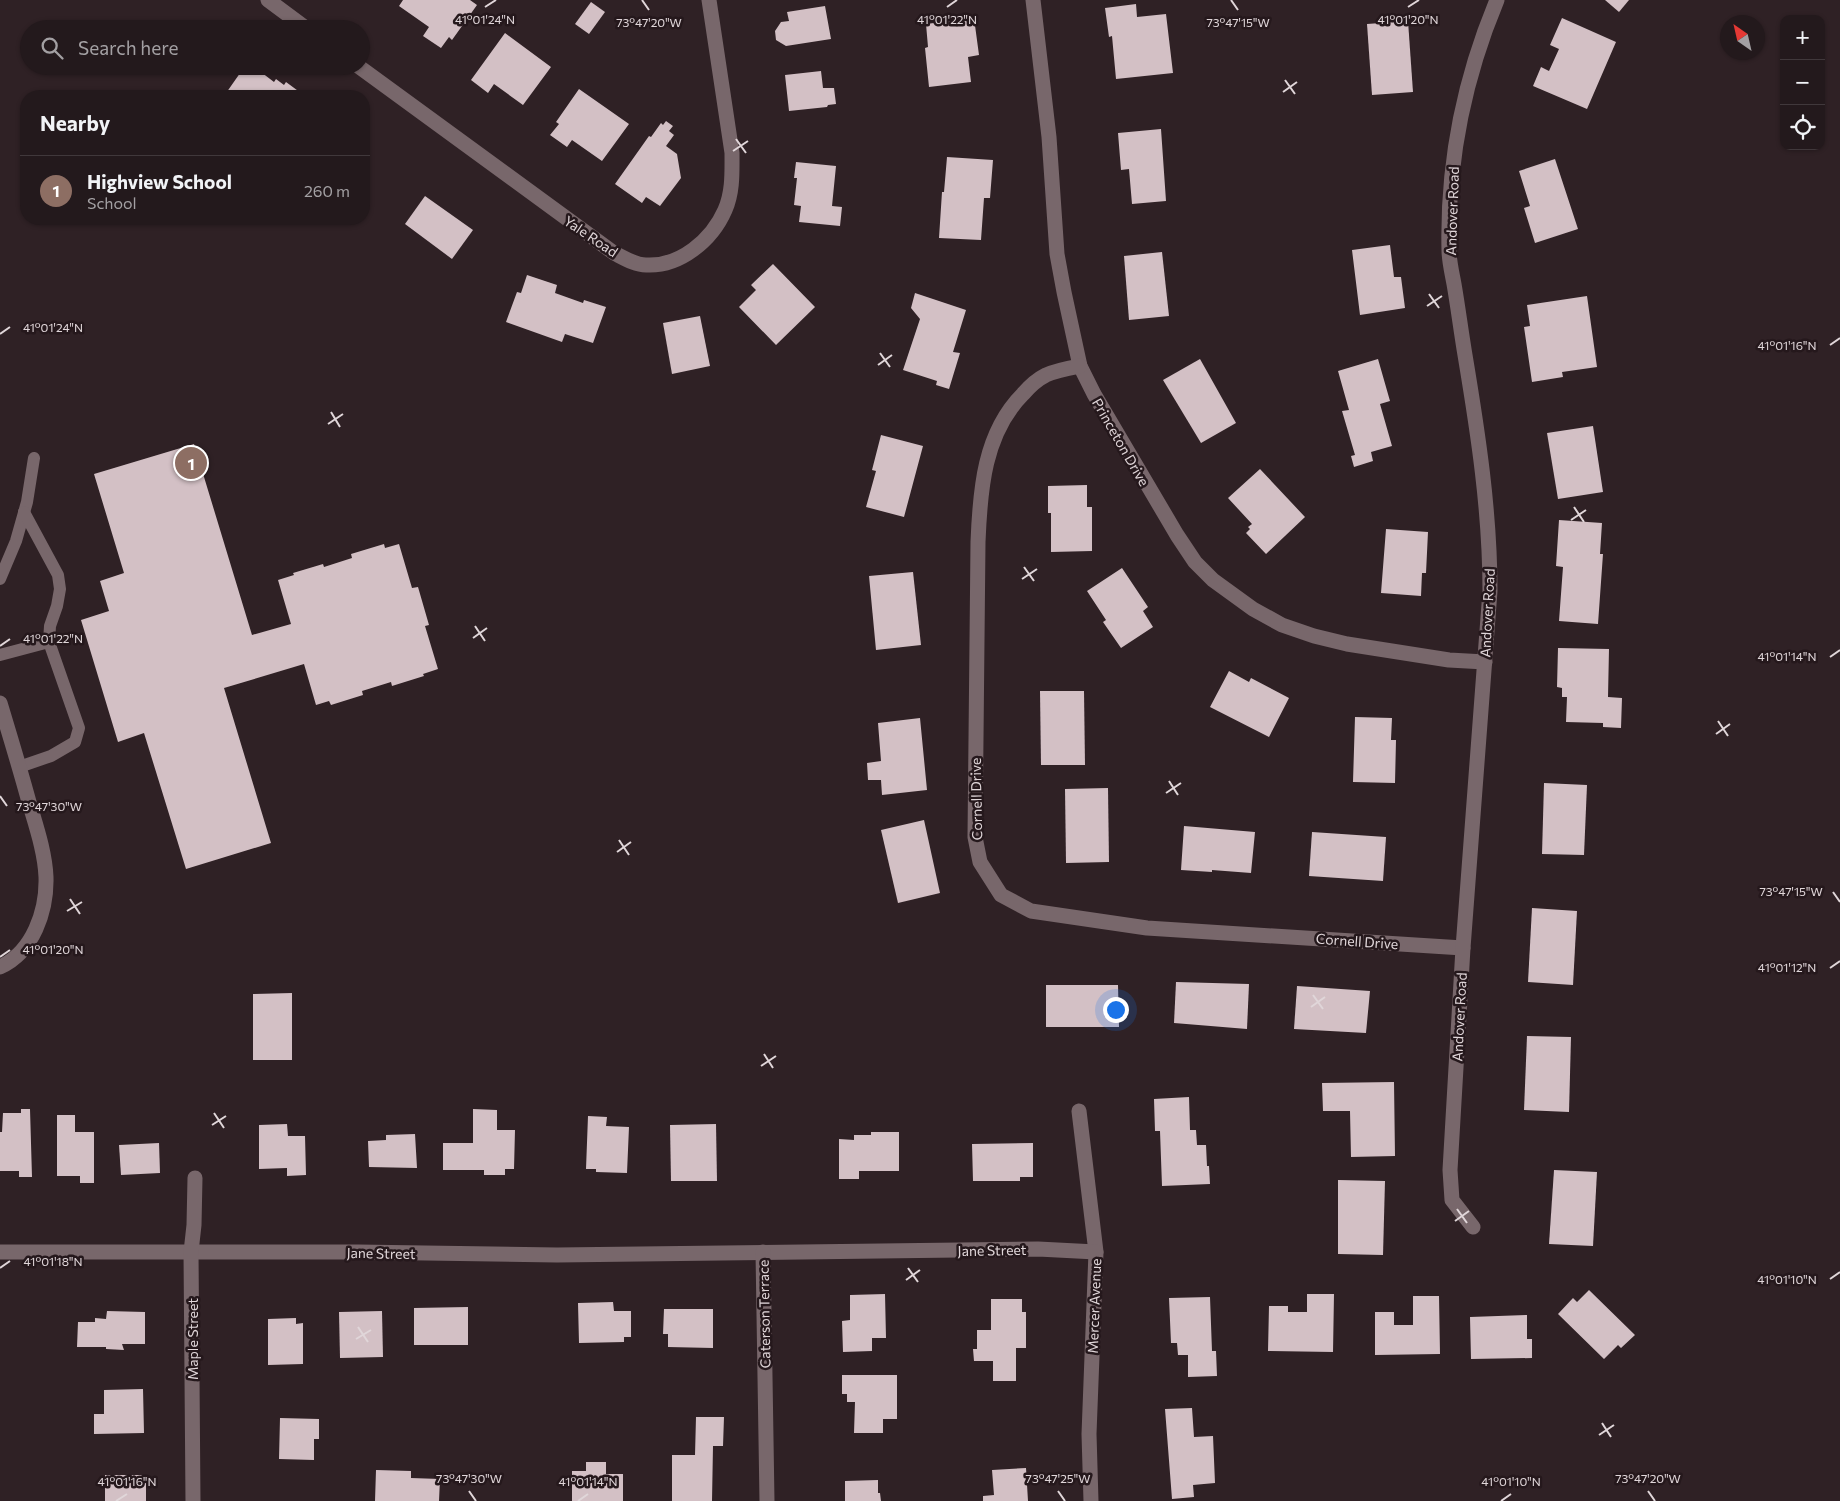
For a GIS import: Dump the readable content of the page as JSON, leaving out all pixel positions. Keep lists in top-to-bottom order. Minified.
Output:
{"streets":{"street":["Andover Road","Yale Road","Princeton Drive","Cornell Drive","Jane Street","Mercer Avenue","Caterson Terrace","Maple Street"]},"crossings":[["Andover Road","Princeton Drive"],["Andover Road","Cornell Drive"],["Princeton Drive","Cornell Drive"],["Jane Street","Mercer Avenue"],["Jane Street","Caterson Terrace"],["Jane Street","Maple Street"]],"north":"top left","page":{"map_buttons":["+","−"],"search":"Search here","heading":"Nearby","list":[{"mark":"1","name":"Highview School","note":"School","value":"260 m"}],"pins":"1"},"coordinates":["41°01'24\"N","41°01'22\"N","41°01'20\"N","73°47'20\"W","73°47'15\"W","41°01'16\"N","41°01'14\"N","73°47'30\"W","41°01'12\"N","41°01'18\"N","41°01'10\"N","73°47'25\"W"]}
